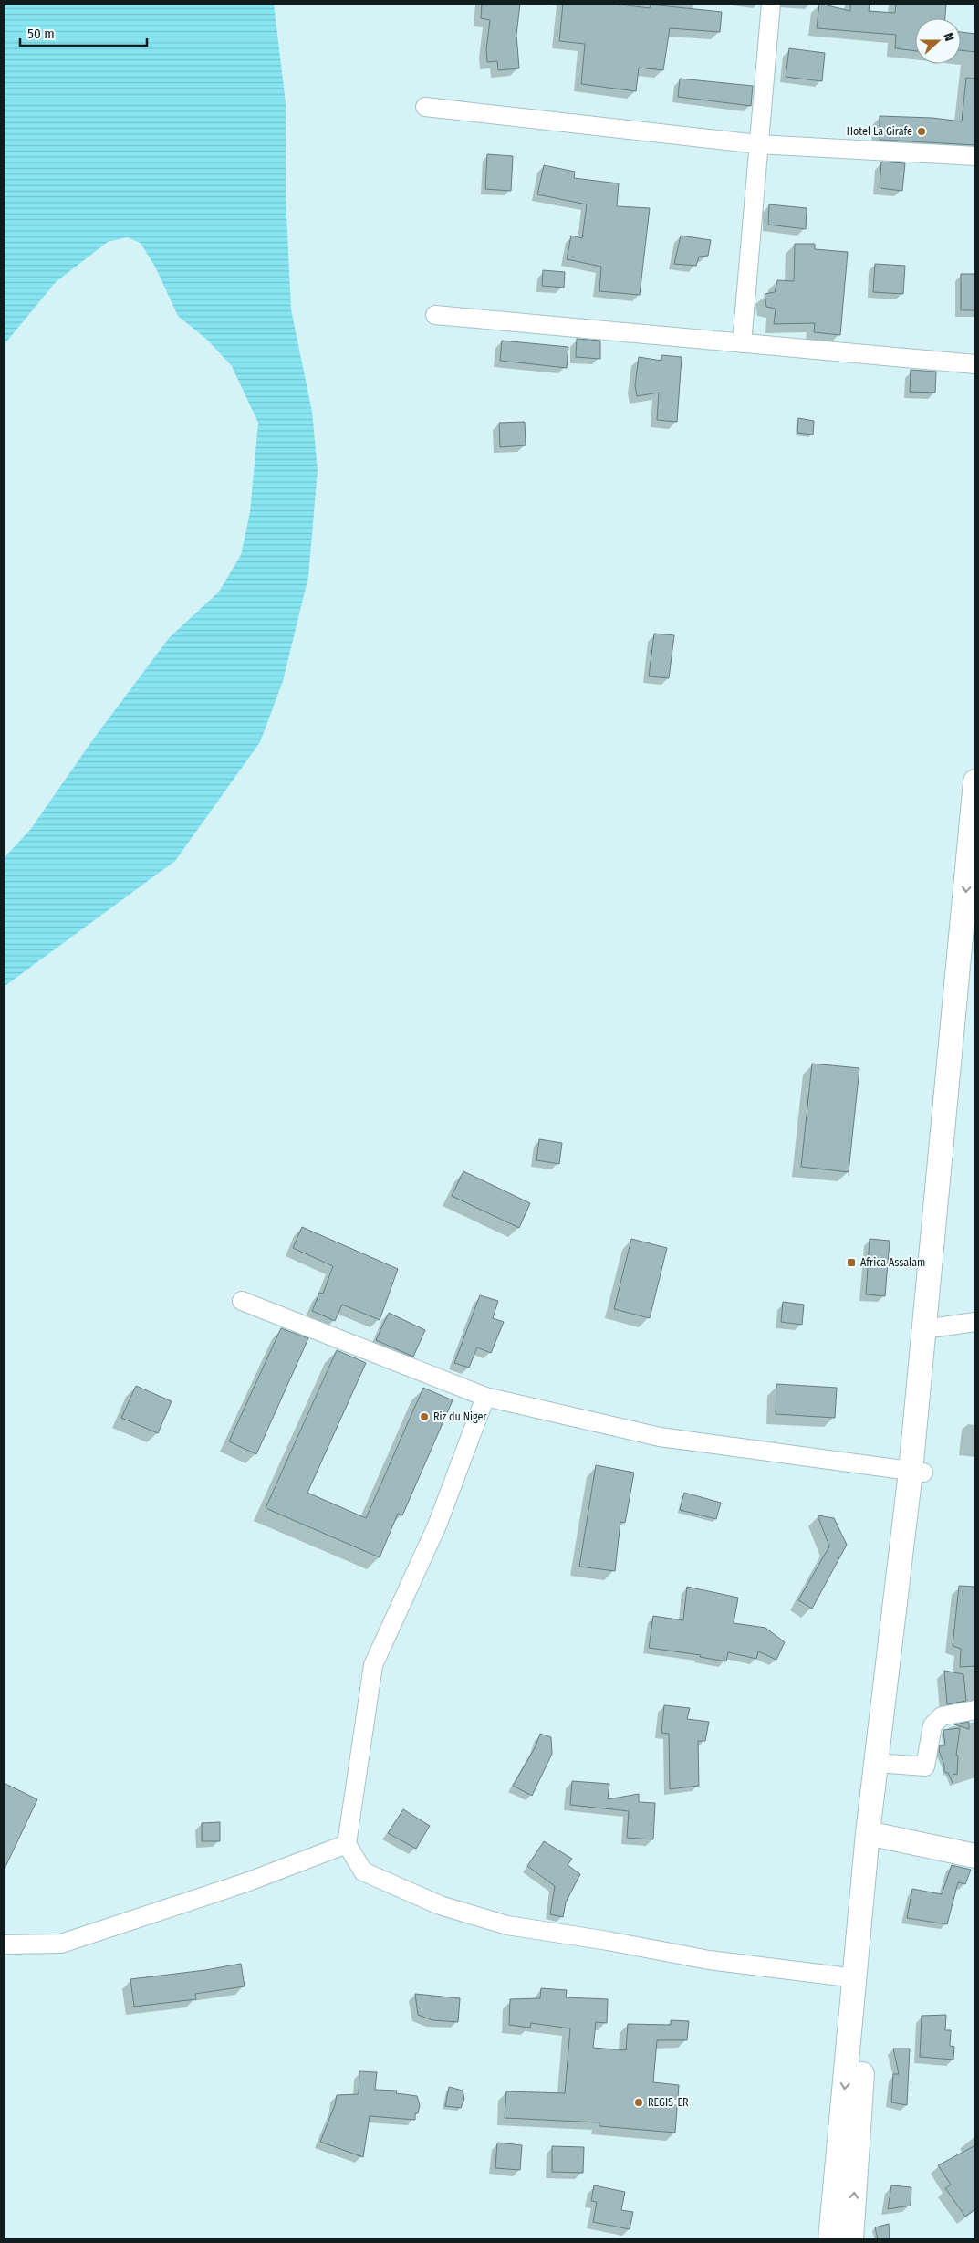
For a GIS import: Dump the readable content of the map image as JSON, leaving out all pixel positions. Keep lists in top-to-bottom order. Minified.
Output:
{"places":{"other":["Hotel La Girafe","Riz du Niger","REGIS-ER"],"transit":["Africa Assalam"]},"scale_bar":"50 m","north":"right"}
